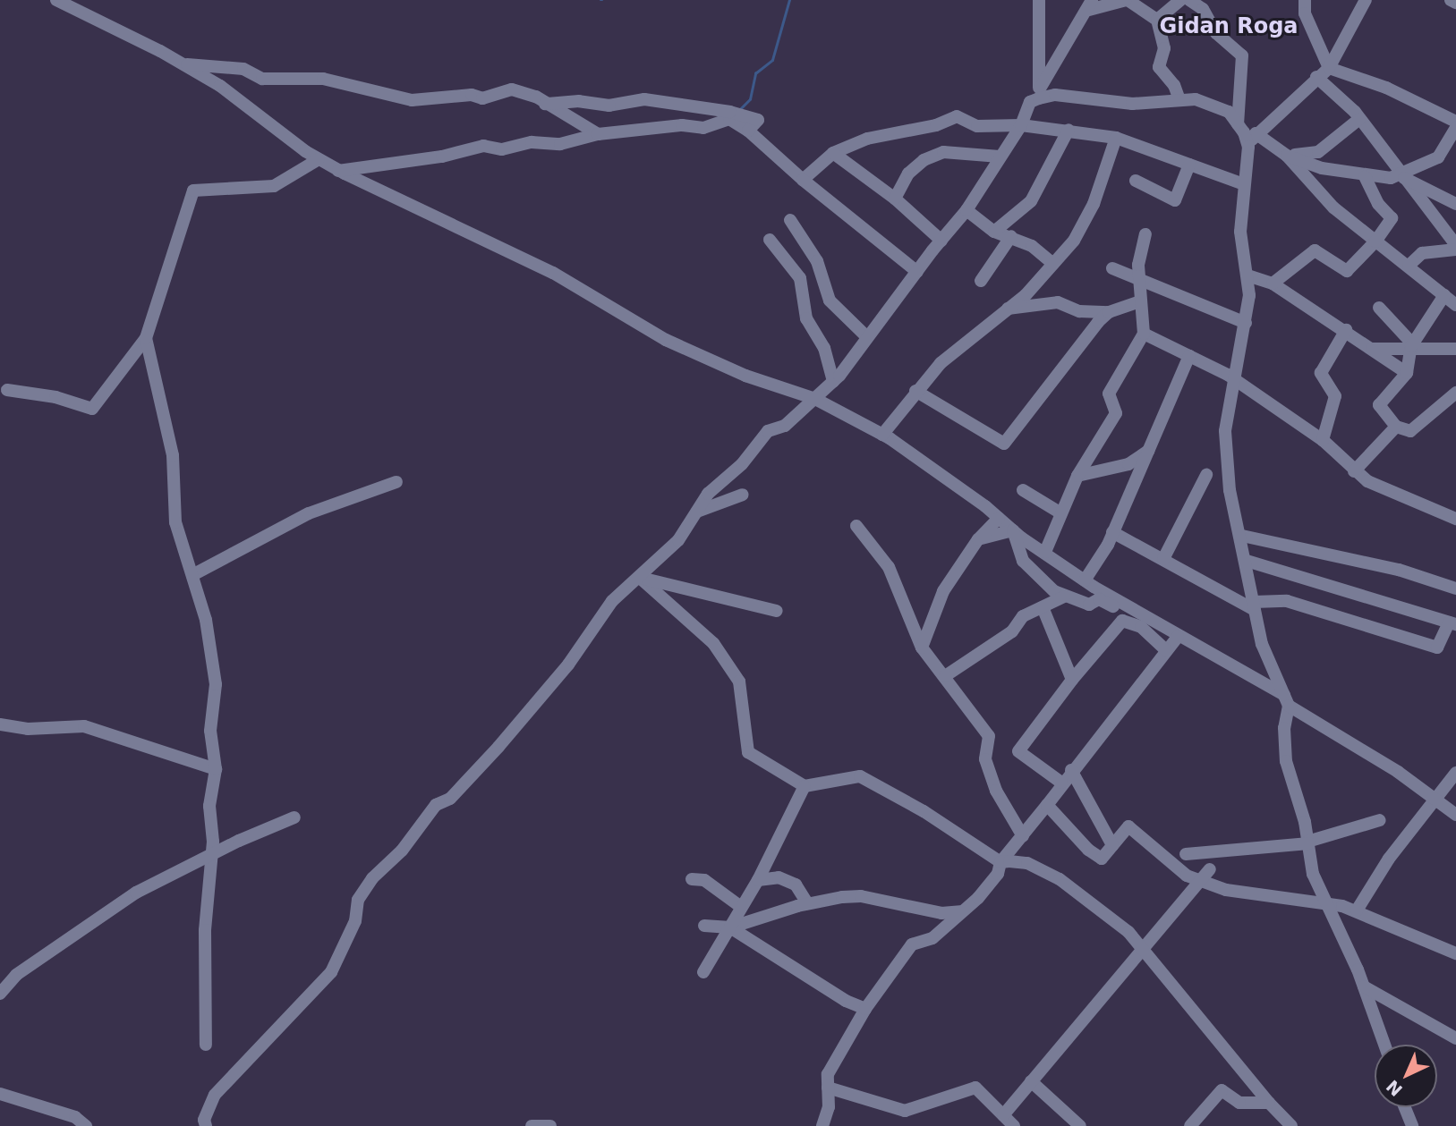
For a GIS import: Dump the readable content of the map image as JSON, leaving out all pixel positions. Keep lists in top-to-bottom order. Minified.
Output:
{"districts":["Gidan Roga"],"north":"bottom left"}
